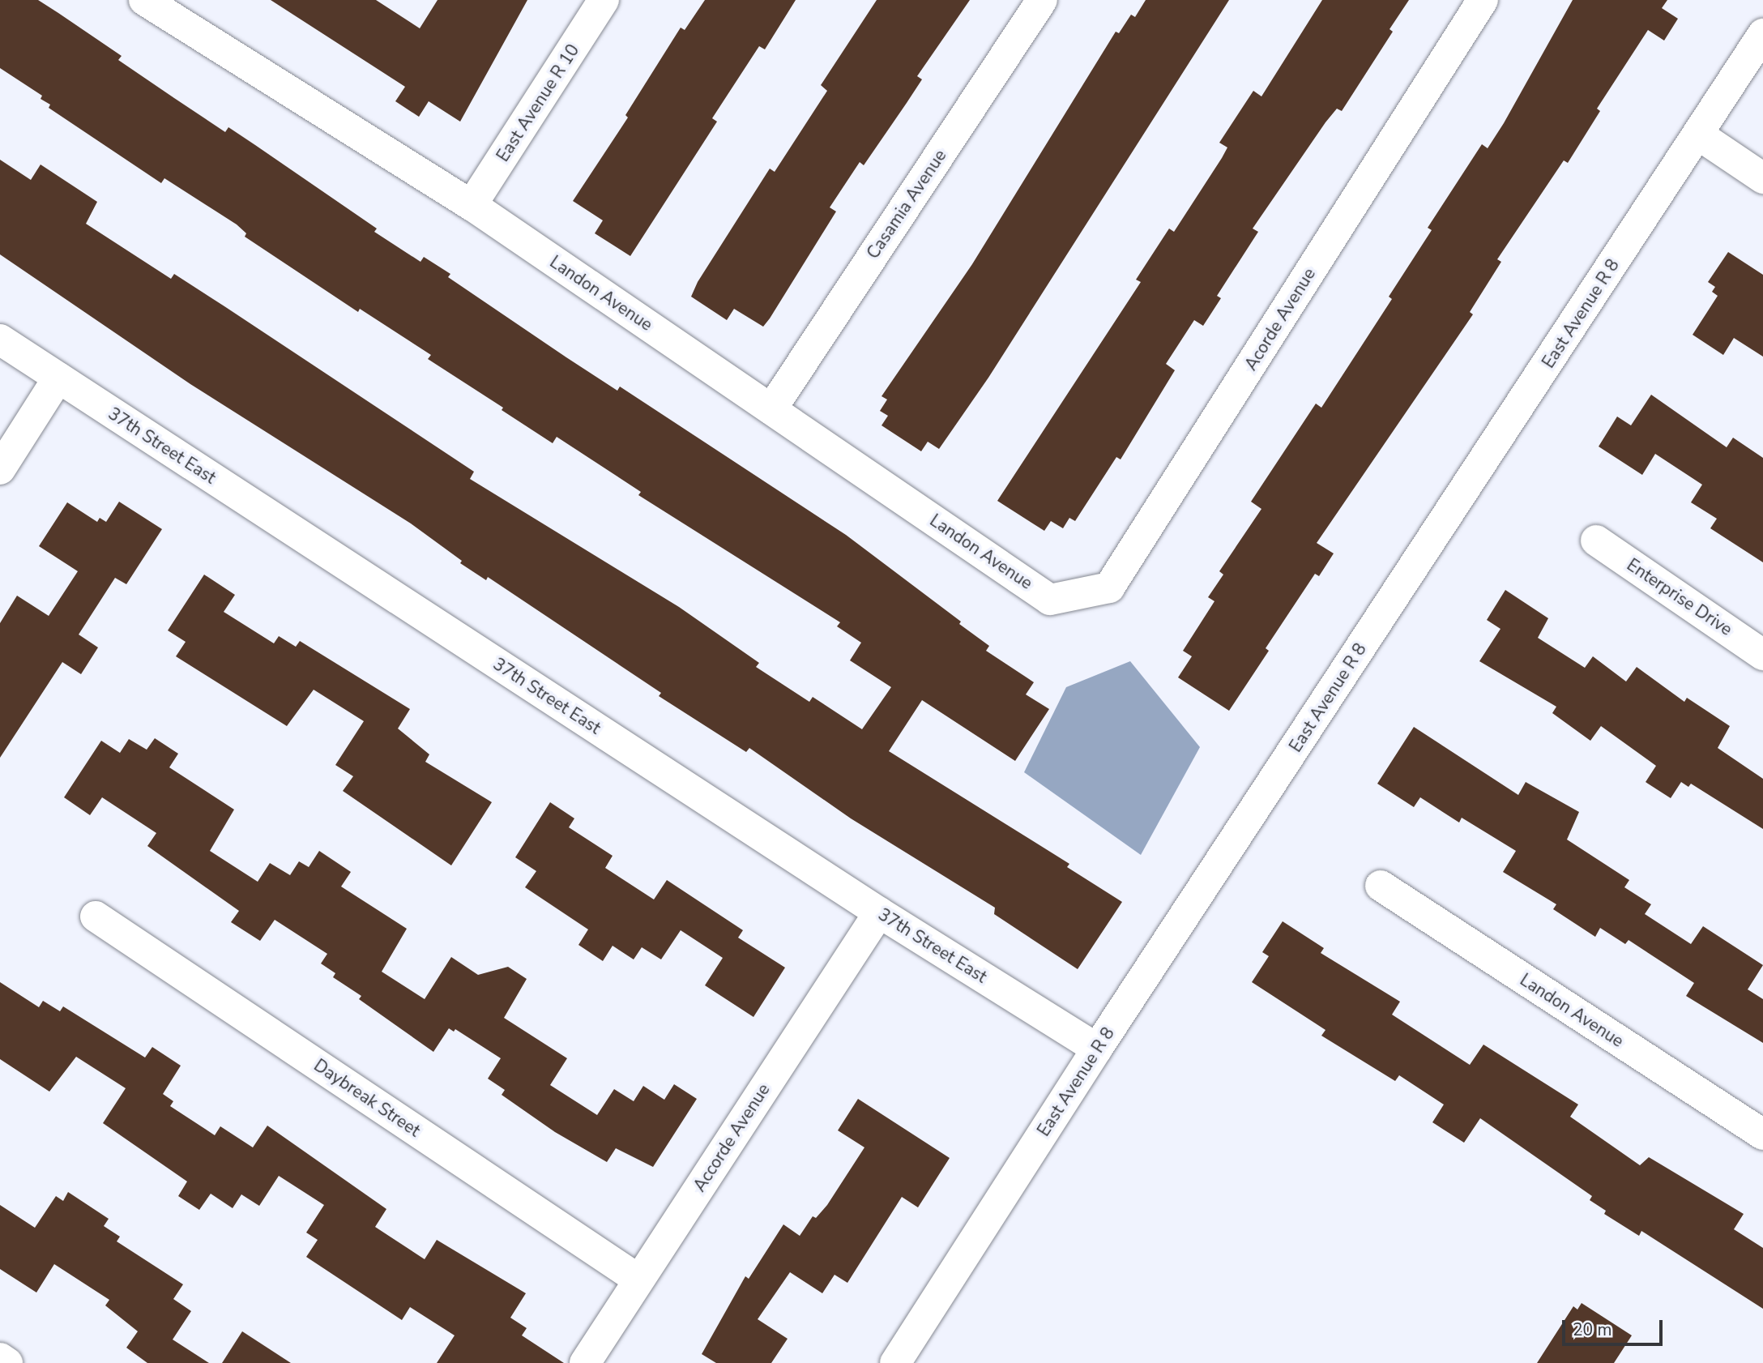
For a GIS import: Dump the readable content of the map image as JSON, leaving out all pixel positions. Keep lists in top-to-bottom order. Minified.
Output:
{"streets":{"street":["East Avenue R 10","Casamia Avenue","Landon Avenue","East Avenue R 8","Acorde Avenue","37th Street East","Enterprise Drive","Daybreak Street","Accorde Avenue"]},"crossings":[["East Avenue R 10","Landon Avenue"],["Casamia Avenue","Landon Avenue"],["Landon Avenue","Acorde Avenue"],["East Avenue R 8","37th Street East"],["37th Street East","Accorde Avenue"],["Daybreak Street","Accorde Avenue"]],"scale_bar":"20 m"}
